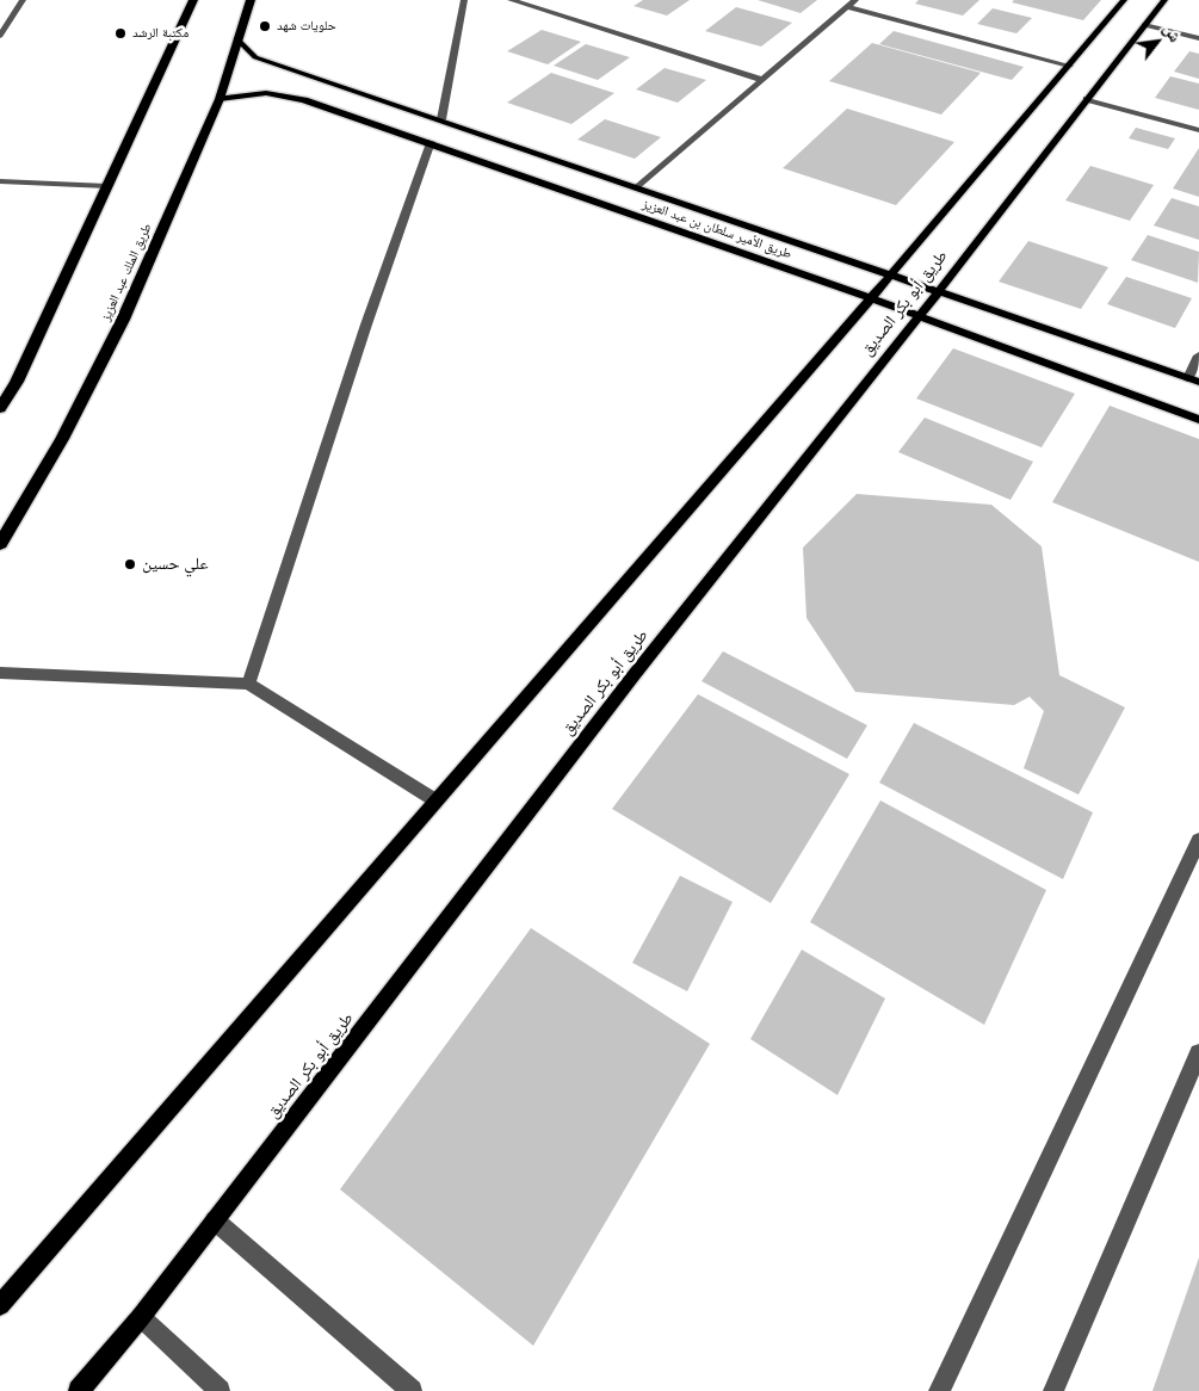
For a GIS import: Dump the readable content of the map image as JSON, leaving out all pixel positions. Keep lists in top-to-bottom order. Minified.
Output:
{"streets":{"highway":["طريق الملك عبد العزيز"],"main road":["طريق الأمير سلطان بن عبد العزيز","طريق أبو بكر الصديق"]},"crossings":[["طريق الأمير سلطان بن عبد العزيز","طريق الملك عبد العزيز"],["طريق الأمير سلطان بن عبد العزيز","طريق أبو بكر الصديق"]],"places":["حلويات شهد","مكتبة الرشد","علي حسين"],"north":"top right"}
